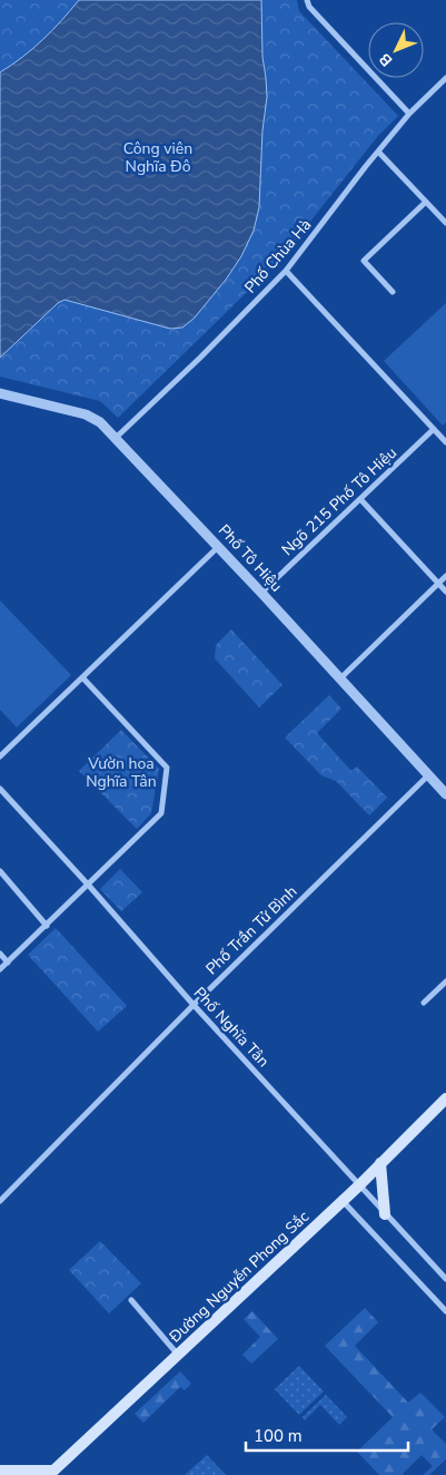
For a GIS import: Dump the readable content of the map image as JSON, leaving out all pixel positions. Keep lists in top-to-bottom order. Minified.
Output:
{"streets":{"main road":["Đường Nguyễn Phong Sắc"],"street":["Phố Chùa Hà","Ngõ 215 Phố Tô Hiệu","Phố Tô Hiệu","Phố Trần Tử Bình","Phố Nghĩa Tân"]},"crossings":[["Phố Chùa Hà","Phố Tô Hiệu"],["Ngõ 215 Phố Tô Hiệu","Phố Tô Hiệu"],["Phố Tô Hiệu","Phố Trần Tử Bình"],["Phố Trần Tử Bình","Phố Nghĩa Tân"],["Phố Nghĩa Tân","Đường Nguyễn Phong Sắc"]],"parks":["Công viên Nghĩa Đô","Vườn hoa Nghĩa Tân"],"scale_bar":"100 m","north":"bottom left"}
